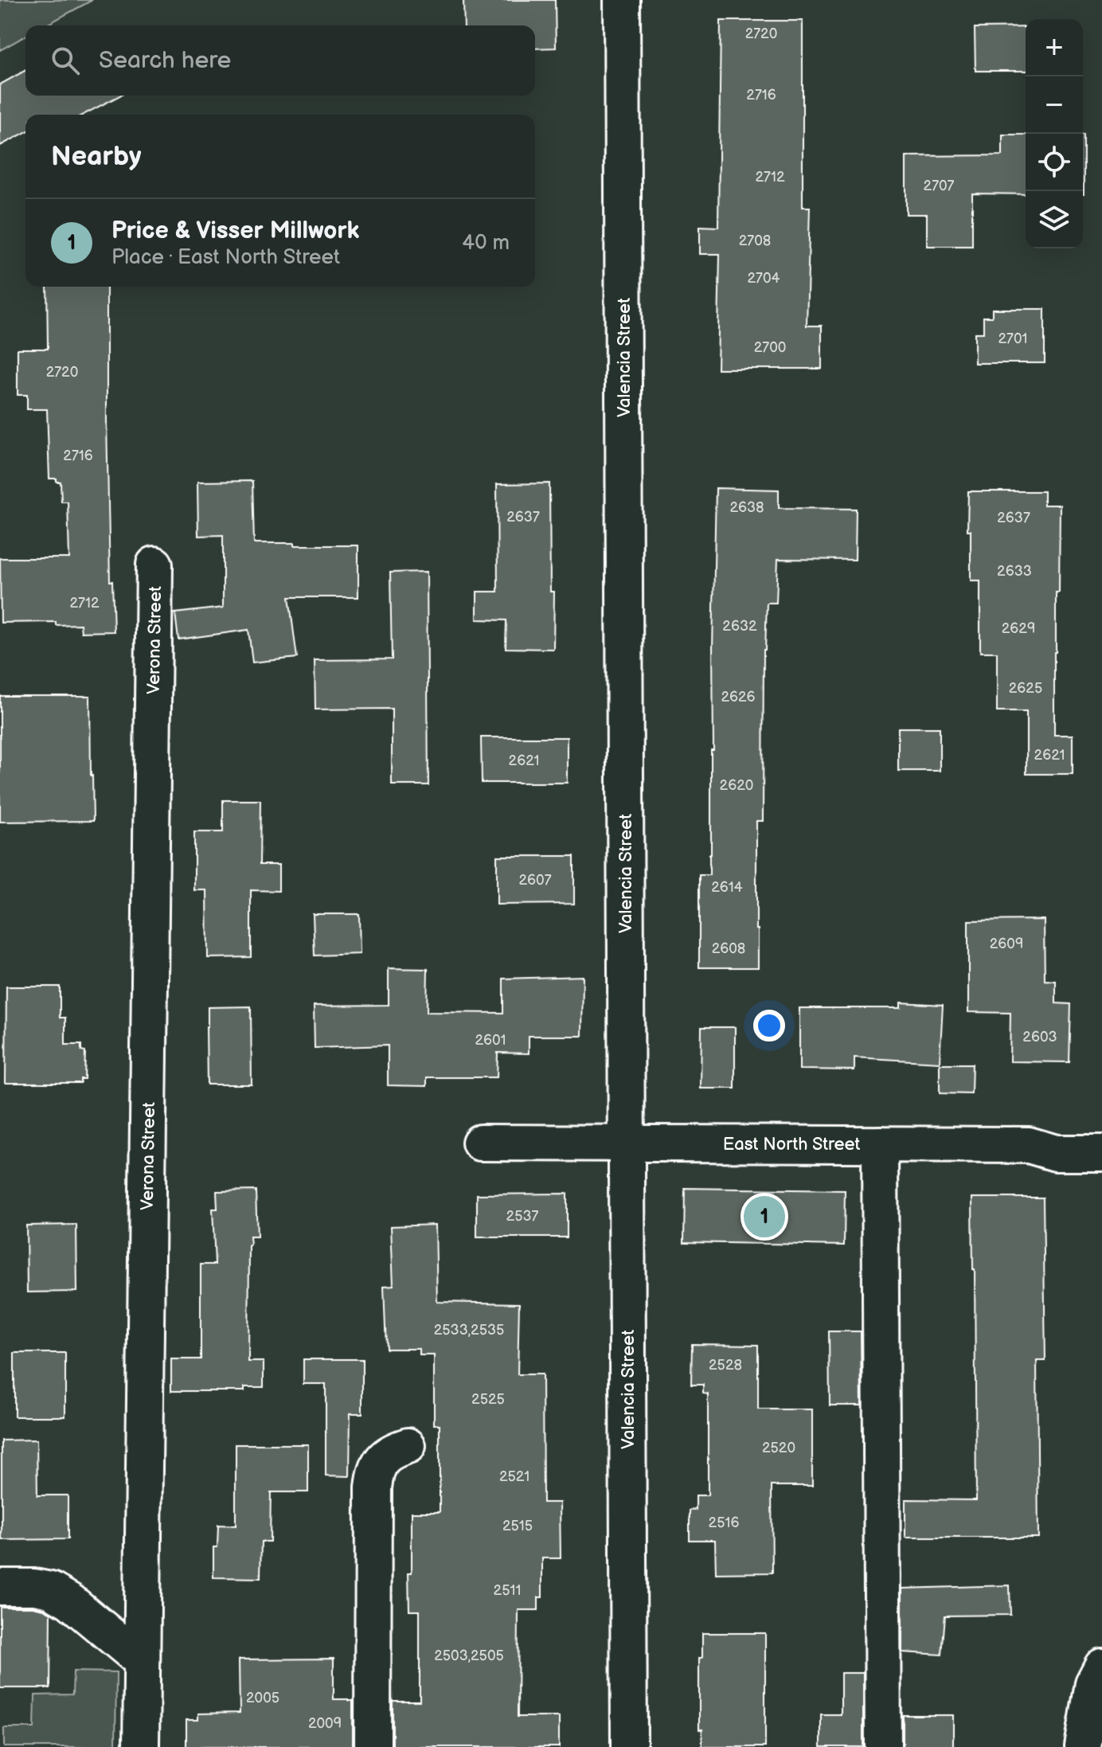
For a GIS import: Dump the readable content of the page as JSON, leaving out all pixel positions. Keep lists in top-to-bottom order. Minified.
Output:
{"streets":{"street":["Valencia Street","Verona Street","East North Street"]},"crossings":[["Valencia Street","East North Street"]],"house_numbers":["2720","2716","2712","2707","2708","2704","2701","2700","2720","2716","2638","2637","2637","2633","2712","2632","2629","2625","2626","2621","2621","2620","2607","2614","2609","2608","2603","2601","2537","2533,2535","2528","2525","2520","2521","2516","2515","2511","2503,2505","2005","2009"],"page":{"map_buttons":["+","−"],"search":"Search here","heading":"Nearby","list":[{"mark":"1","name":"Price & Visser Millwork","note":"Place · East North Street","value":"40 m"}],"pins":"1"}}
